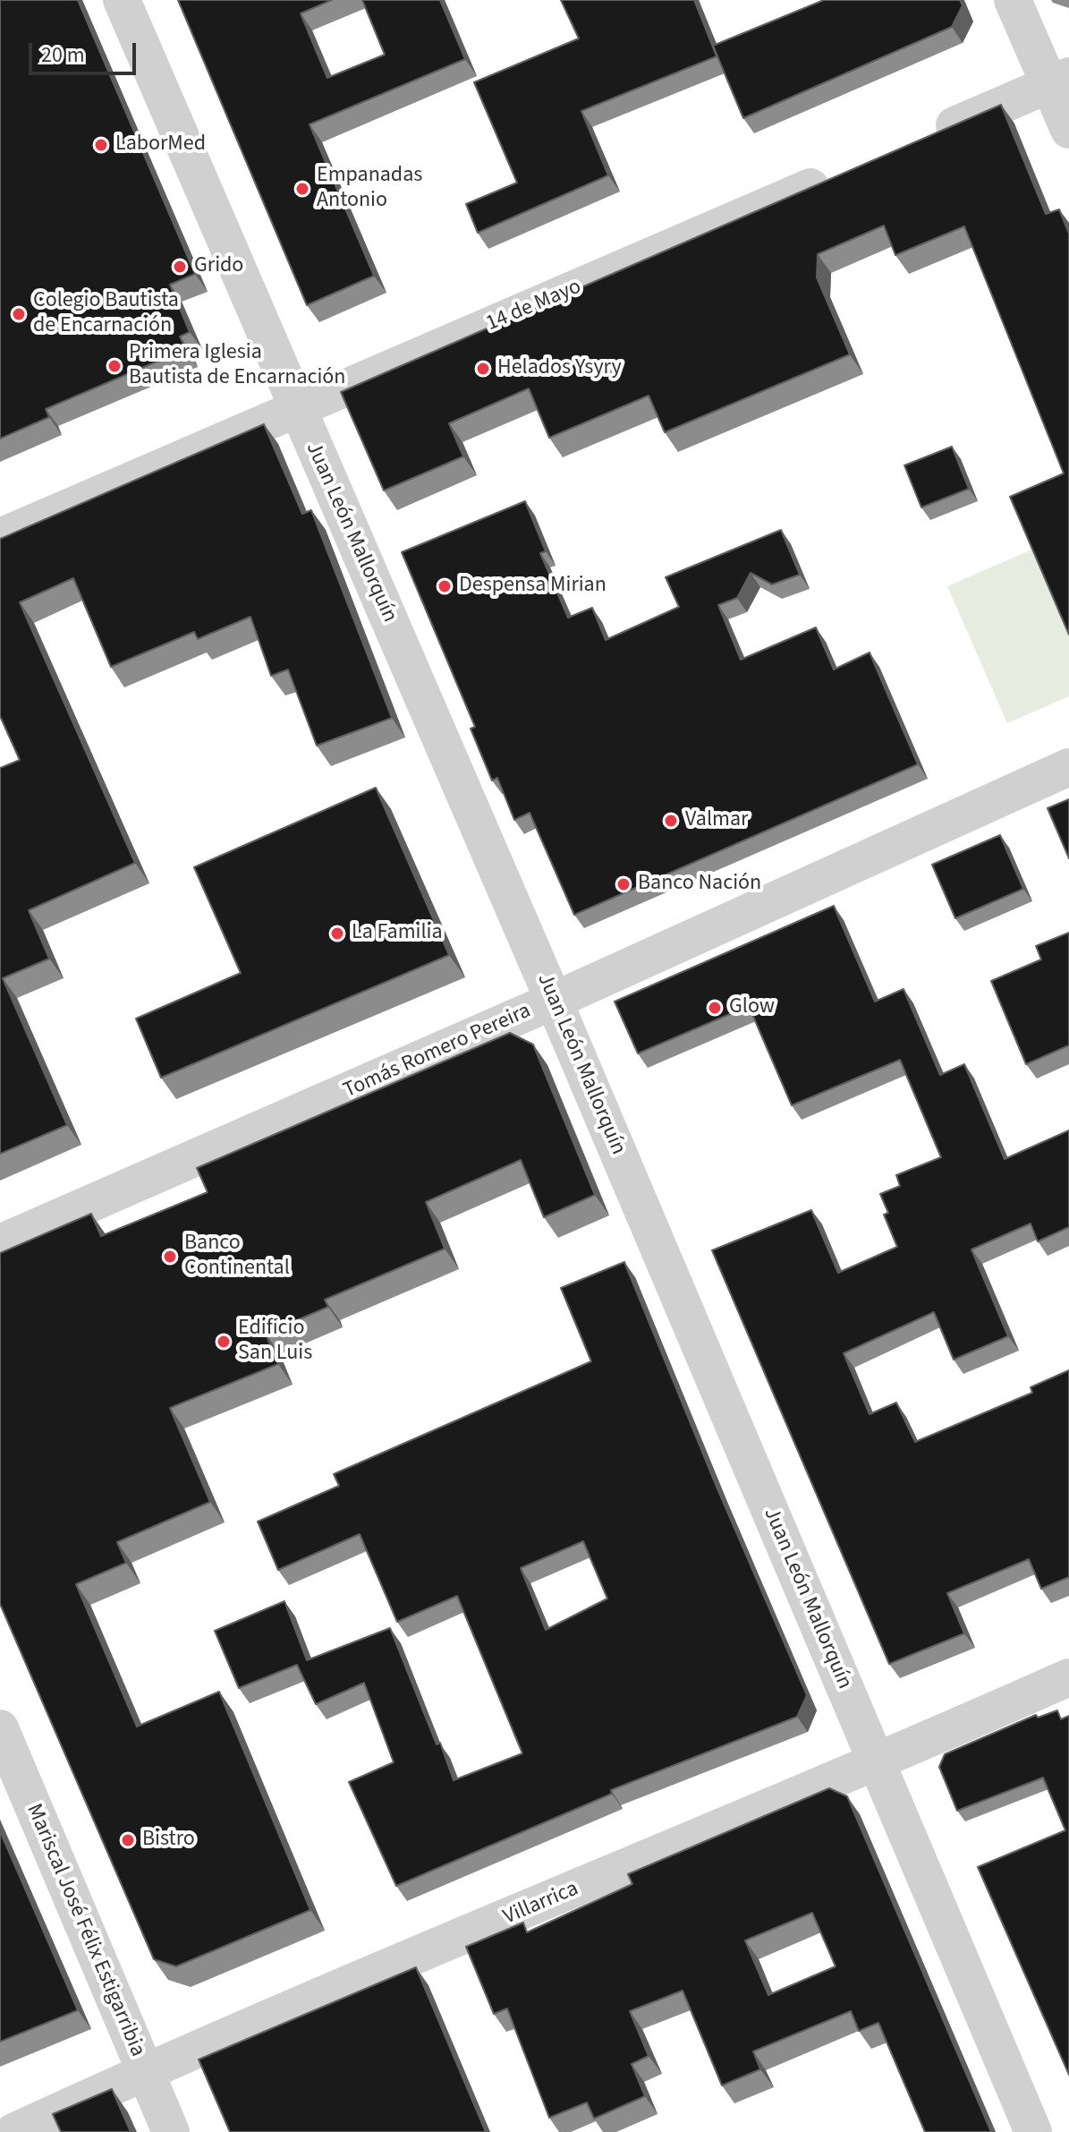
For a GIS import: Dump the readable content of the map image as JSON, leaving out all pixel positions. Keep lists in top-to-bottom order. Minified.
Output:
{"streets":{"street":["14 de Mayo","Juan León Mallorquín","Tomás Romero Pereira","Villarrica","Mariscal José Félix Estigarribia"]},"crossings":[["14 de Mayo","Juan León Mallorquín"],["Juan León Mallorquín","Tomás Romero Pereira"],["Juan León Mallorquín","Villarrica"],["Villarrica","Mariscal José Félix Estigarribia"]],"places":["LaborMed","Empanadas Antonio","Grido","Colegio Bautista de Encarnación","Primera Iglesia Bautista de Encarnación","Helados Ysyry","Despensa Mirian","Valmar","Banco Nación","La Familia","Glow","Banco Continental","Edificio San Luis","Bistro"],"scale_bar":"20 m"}
